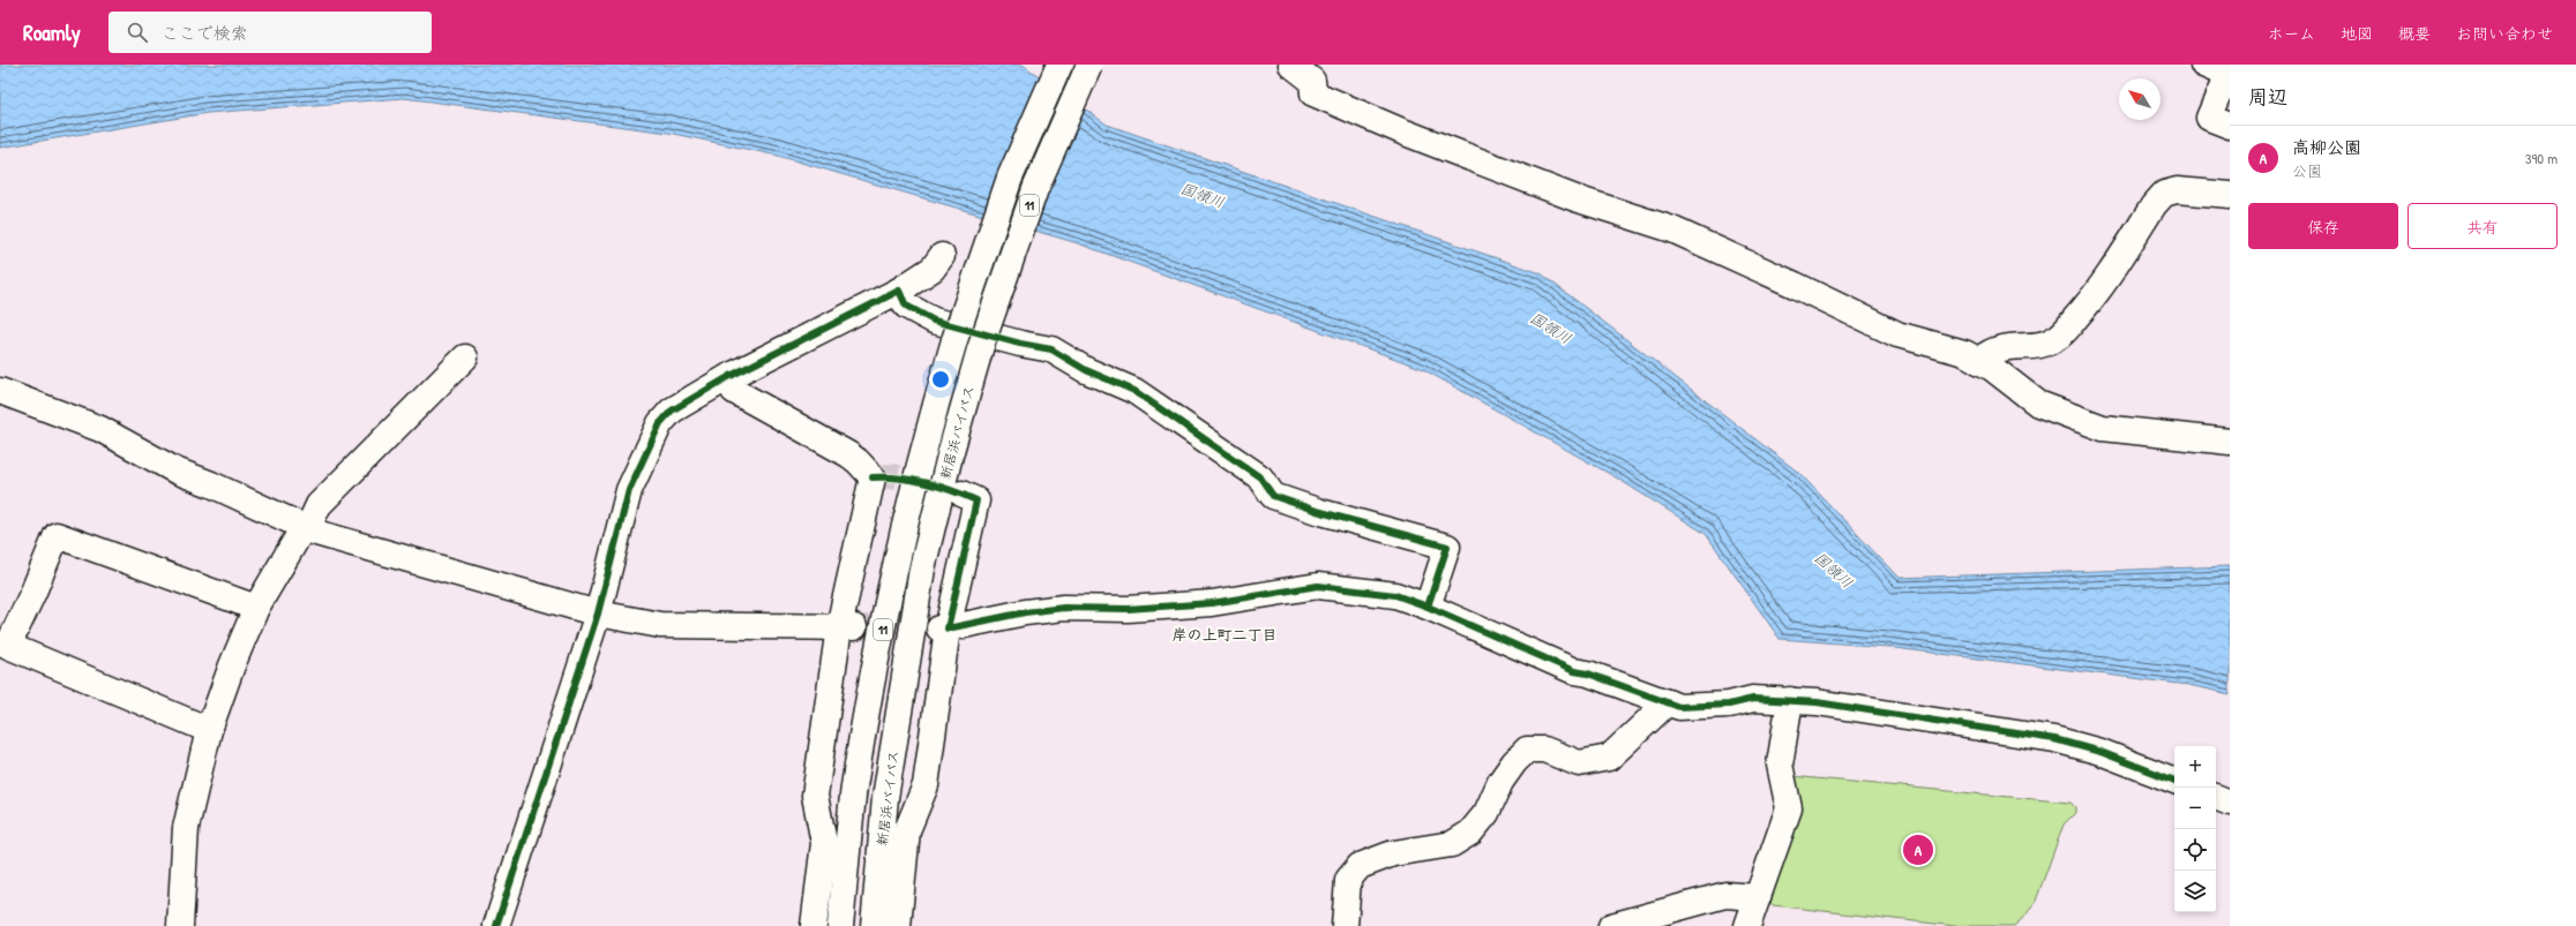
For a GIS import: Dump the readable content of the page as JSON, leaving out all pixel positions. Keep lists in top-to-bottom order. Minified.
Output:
{"streets":{"main road":["11","新居浜バイパス"]},"districts":["岸の上町二丁目"],"water":["国領川"],"north":"top left","page":{"header":"Roamly","search":"ここで検索","nav":["ホーム","地図","概要","お問い合わせ"],"heading":"周辺","list":[{"mark":"A","name":"高柳公園","note":"公園","value":"390 m"}],"buttons":["保存","共有"],"map_buttons":["+","−"],"pins":"A"}}
